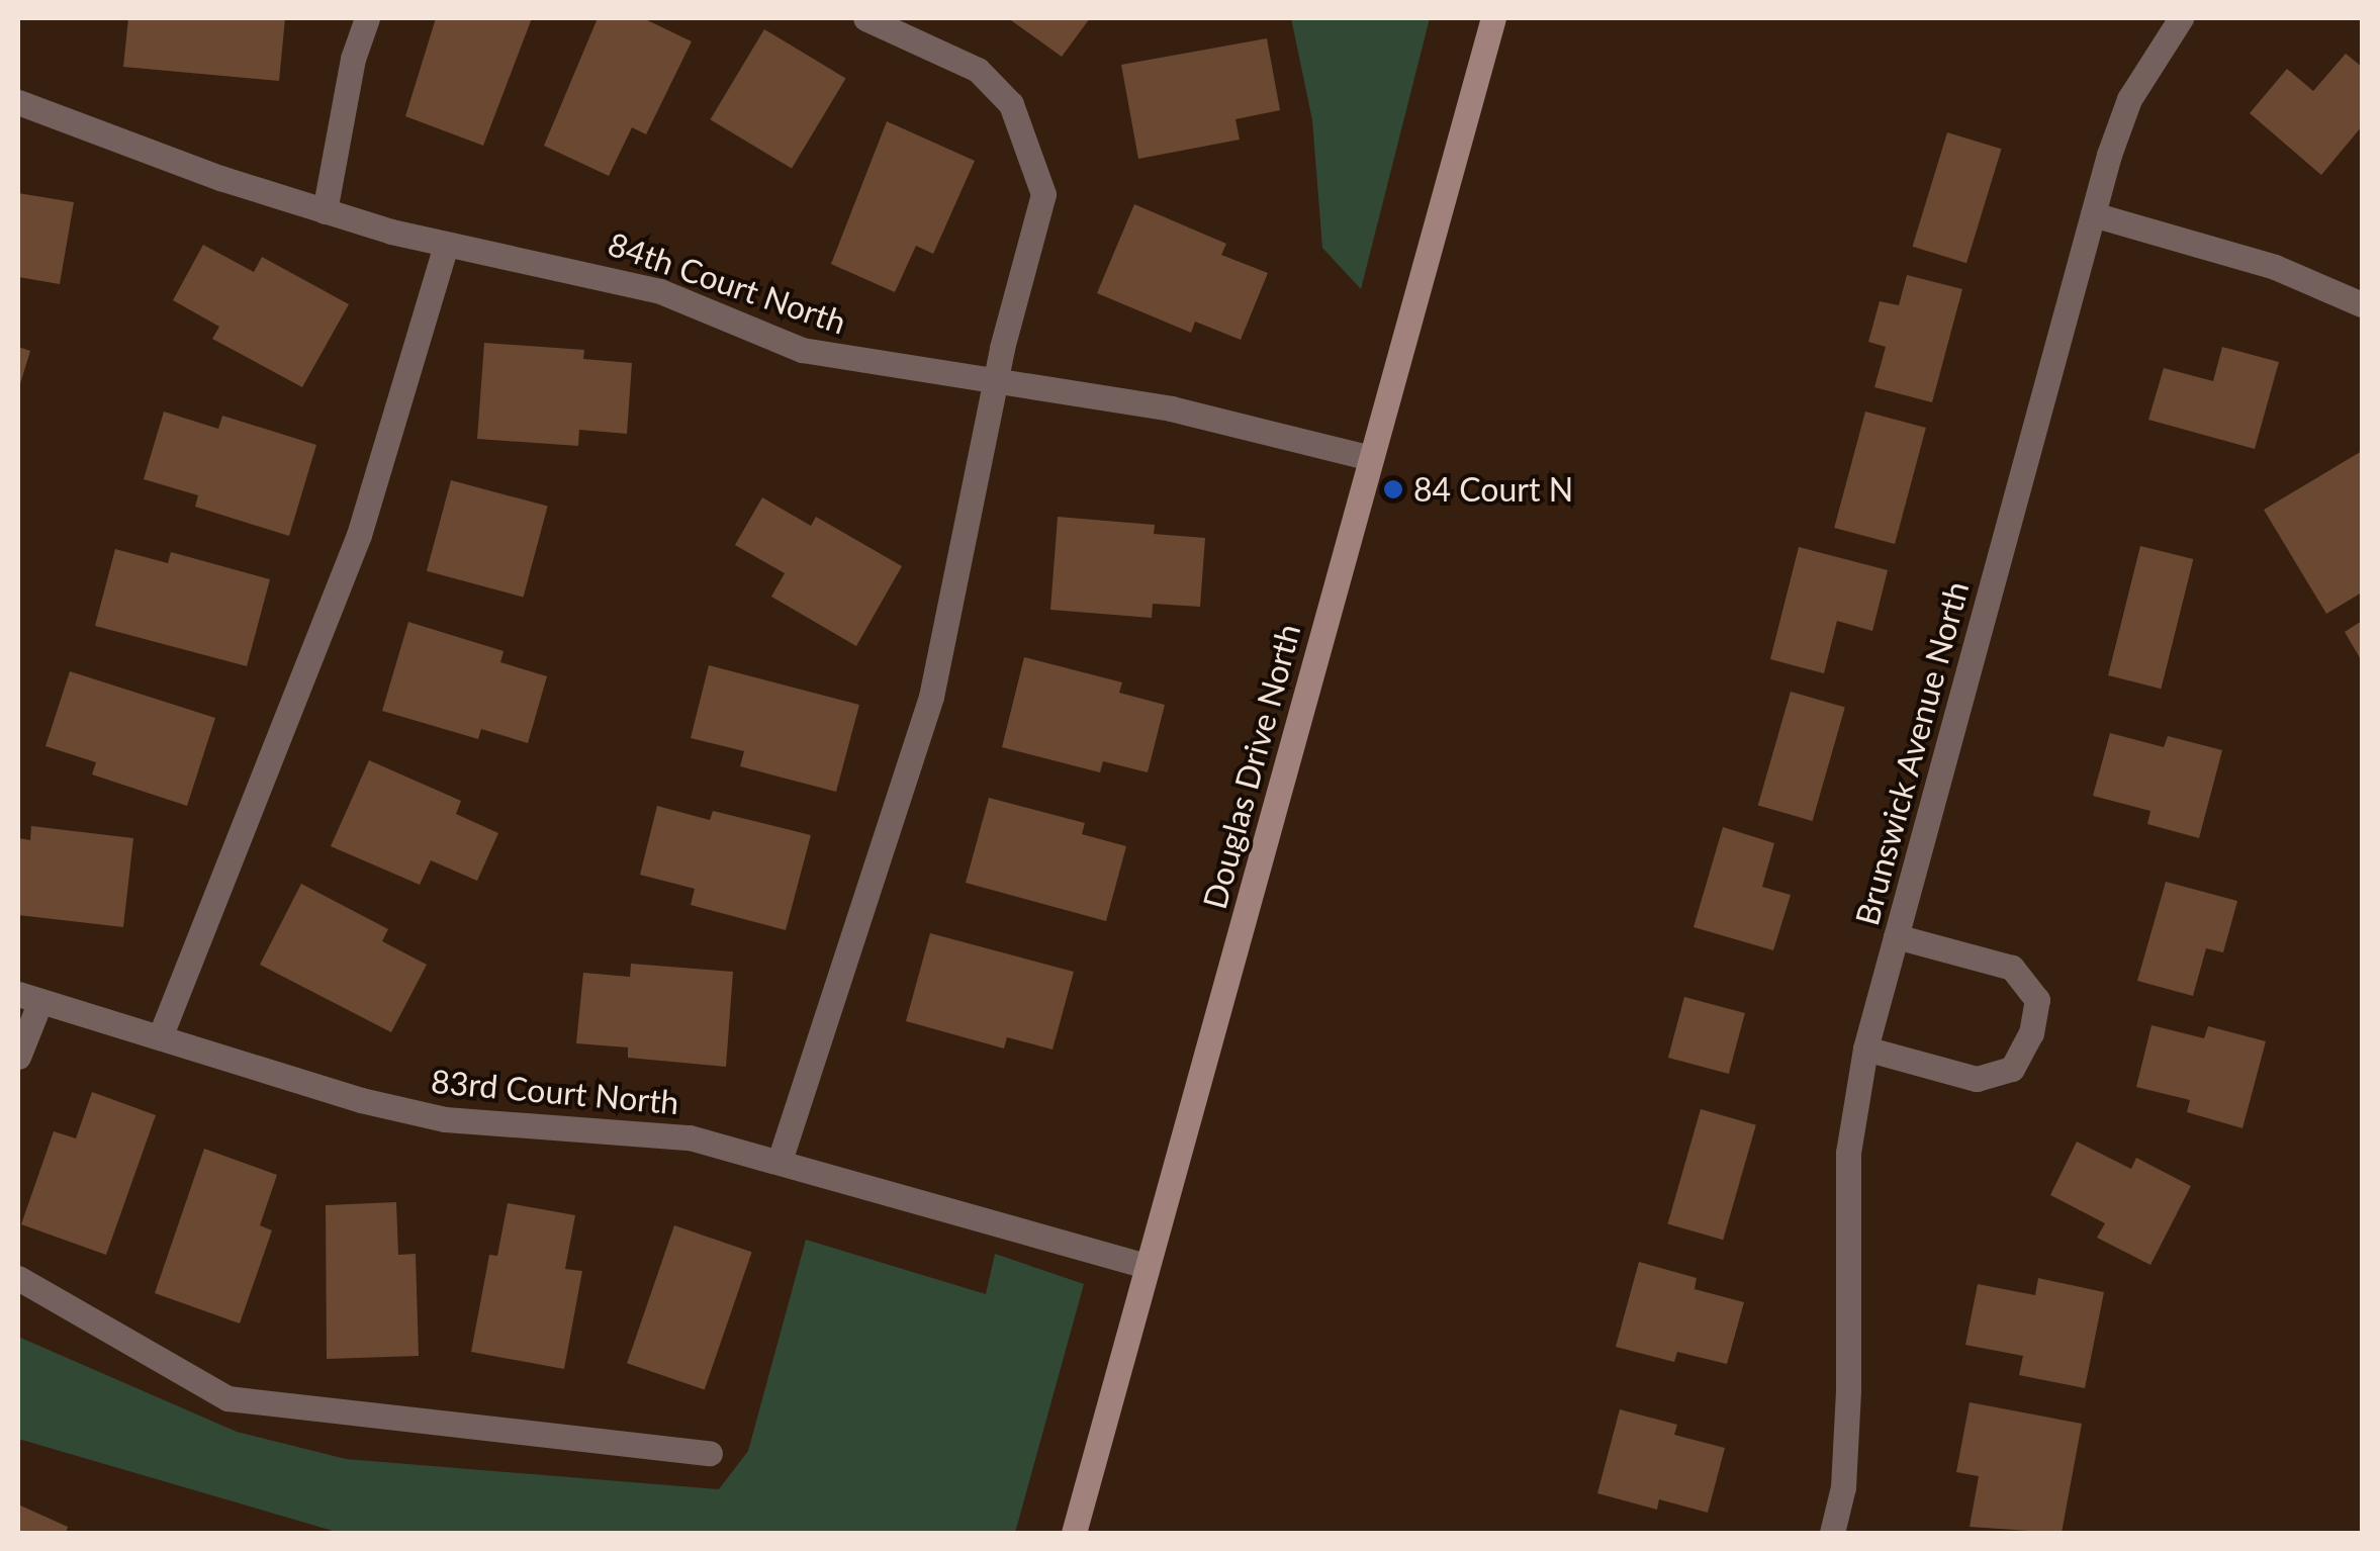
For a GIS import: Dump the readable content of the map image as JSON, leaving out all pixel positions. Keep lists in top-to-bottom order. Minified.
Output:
{"streets":{"street":["84th Court North","Brunswick Avenue North","Douglas Drive North","83rd Court North"]},"crossings":[["84th Court North","Douglas Drive North"],["Douglas Drive North","83rd Court North"]],"places":["84 Court N"]}
